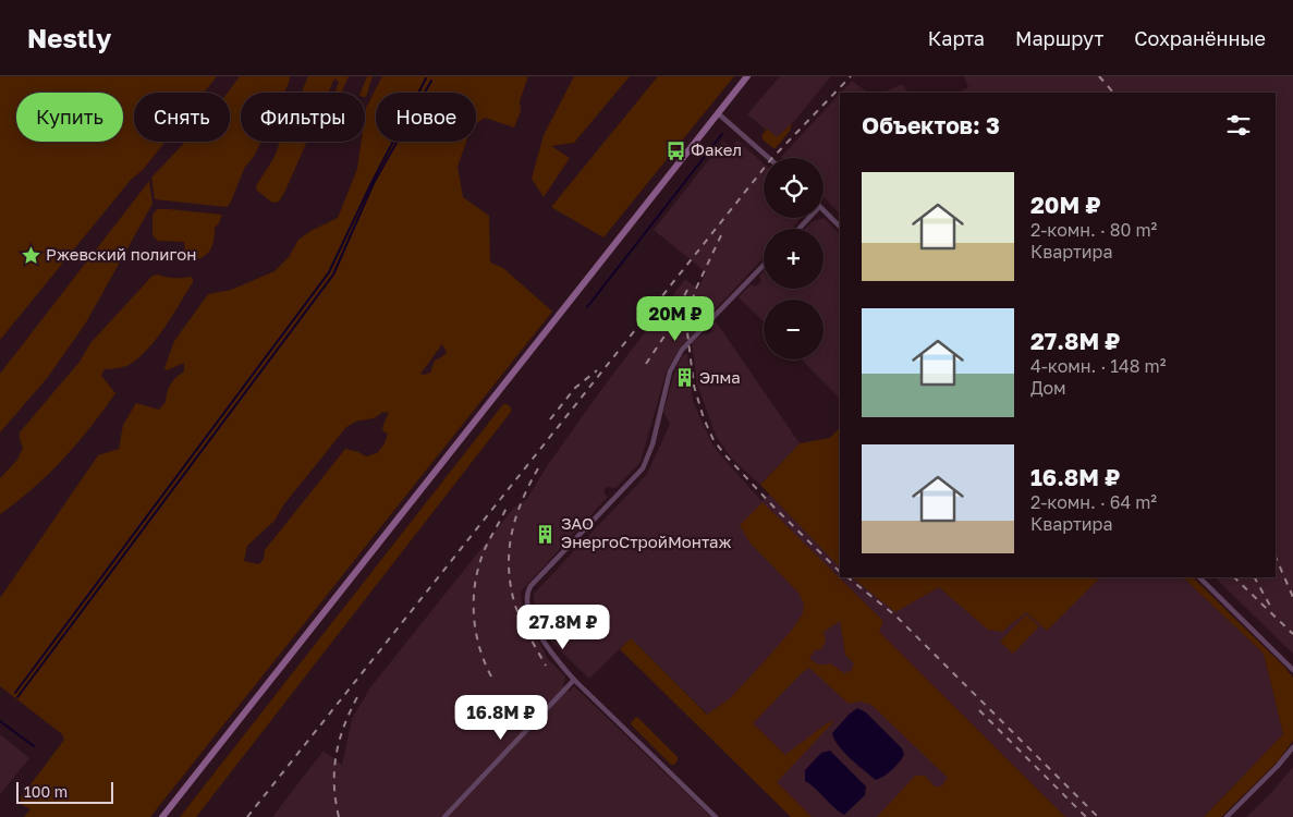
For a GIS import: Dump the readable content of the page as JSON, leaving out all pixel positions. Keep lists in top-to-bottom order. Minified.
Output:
{"places":{"bus stop":["Факел"],"place":["Ржевский полигон"],"building":["Элма","ЗАО ЭнергоСтройМонтаж"]},"scale_bar":"100 m","page":{"header":"Nestly","nav":["Карта","Маршрут","Сохранённые"],"chip":["Купить","Снять","Фильтры","Новое"],"heading":"Объектов: 3","map_buttons":["+","−"],"list":[{"name":"20M ₽","note":"2-комн. · 80 m² · Квартира"},{"name":"27.8M ₽","note":"4-комн. · 148 m² · Дом"},{"name":"16.8M ₽","note":"2-комн. · 64 m² · Квартира"}],"price":["20M ₽","27.8M ₽","16.8M ₽"],"scale":"100 m"}}
